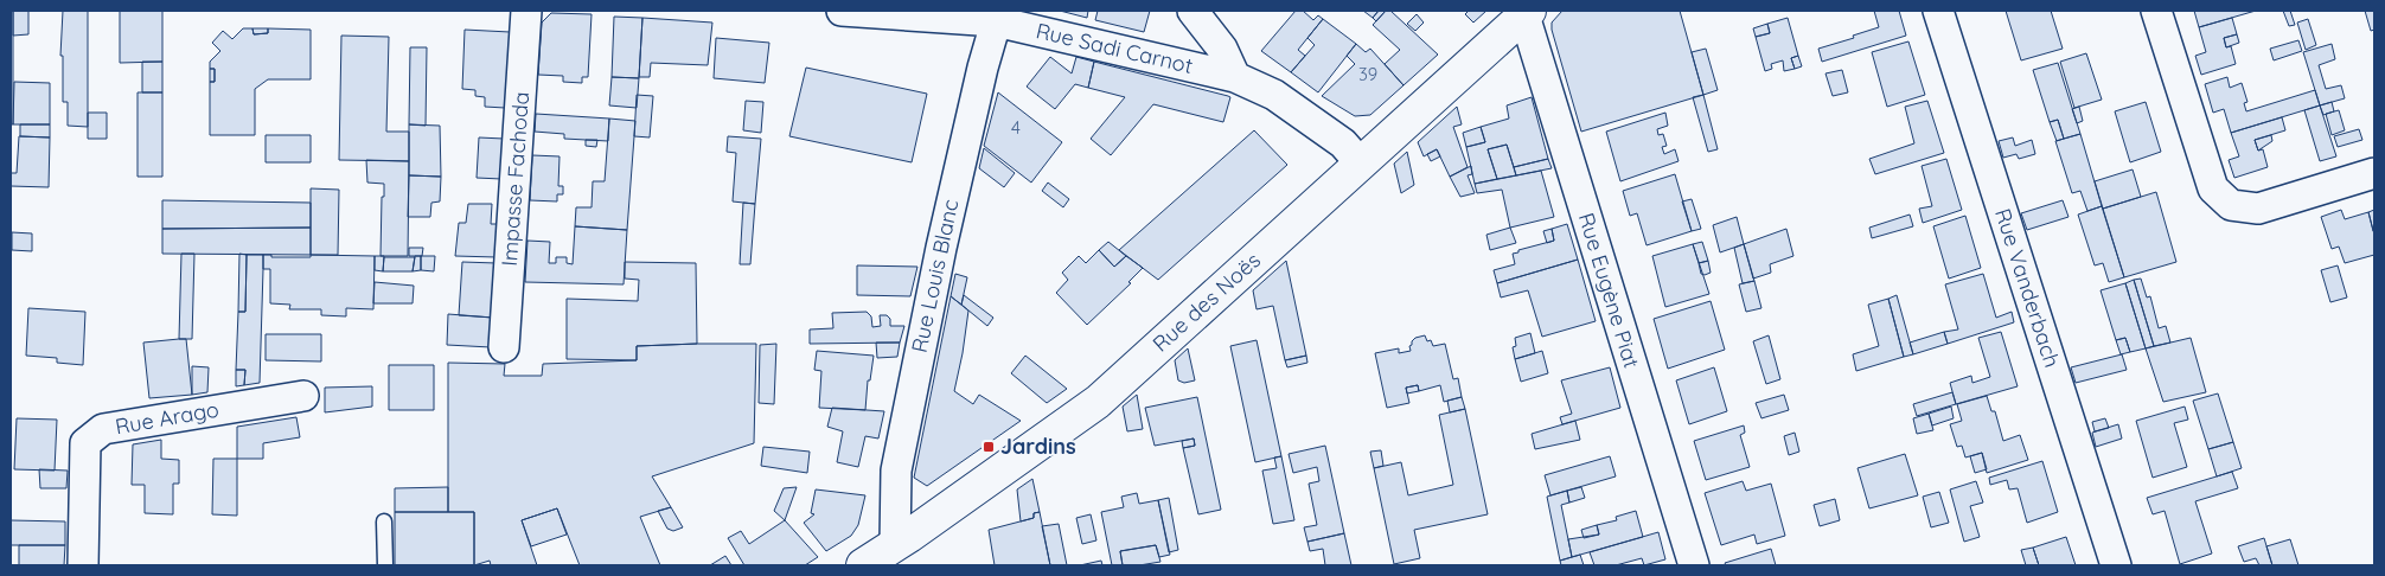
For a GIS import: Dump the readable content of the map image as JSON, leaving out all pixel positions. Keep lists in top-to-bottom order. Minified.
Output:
{"streets":{"street":["Rue Sadi Carnot","Impasse Fachoda","Rue Louis Blanc","Rue Vanderbach","Rue Eugène Piat","Rue des Noës","Rue Arago"]},"crossings":[["Rue Sadi Carnot","Rue Louis Blanc"],["Rue Sadi Carnot","Rue des Noës"],["Rue Louis Blanc","Rue des Noës"],["Rue Eugène Piat","Rue des Noës"]],"places":{"transit":["Jardins"]},"house_numbers":["39","4"]}
